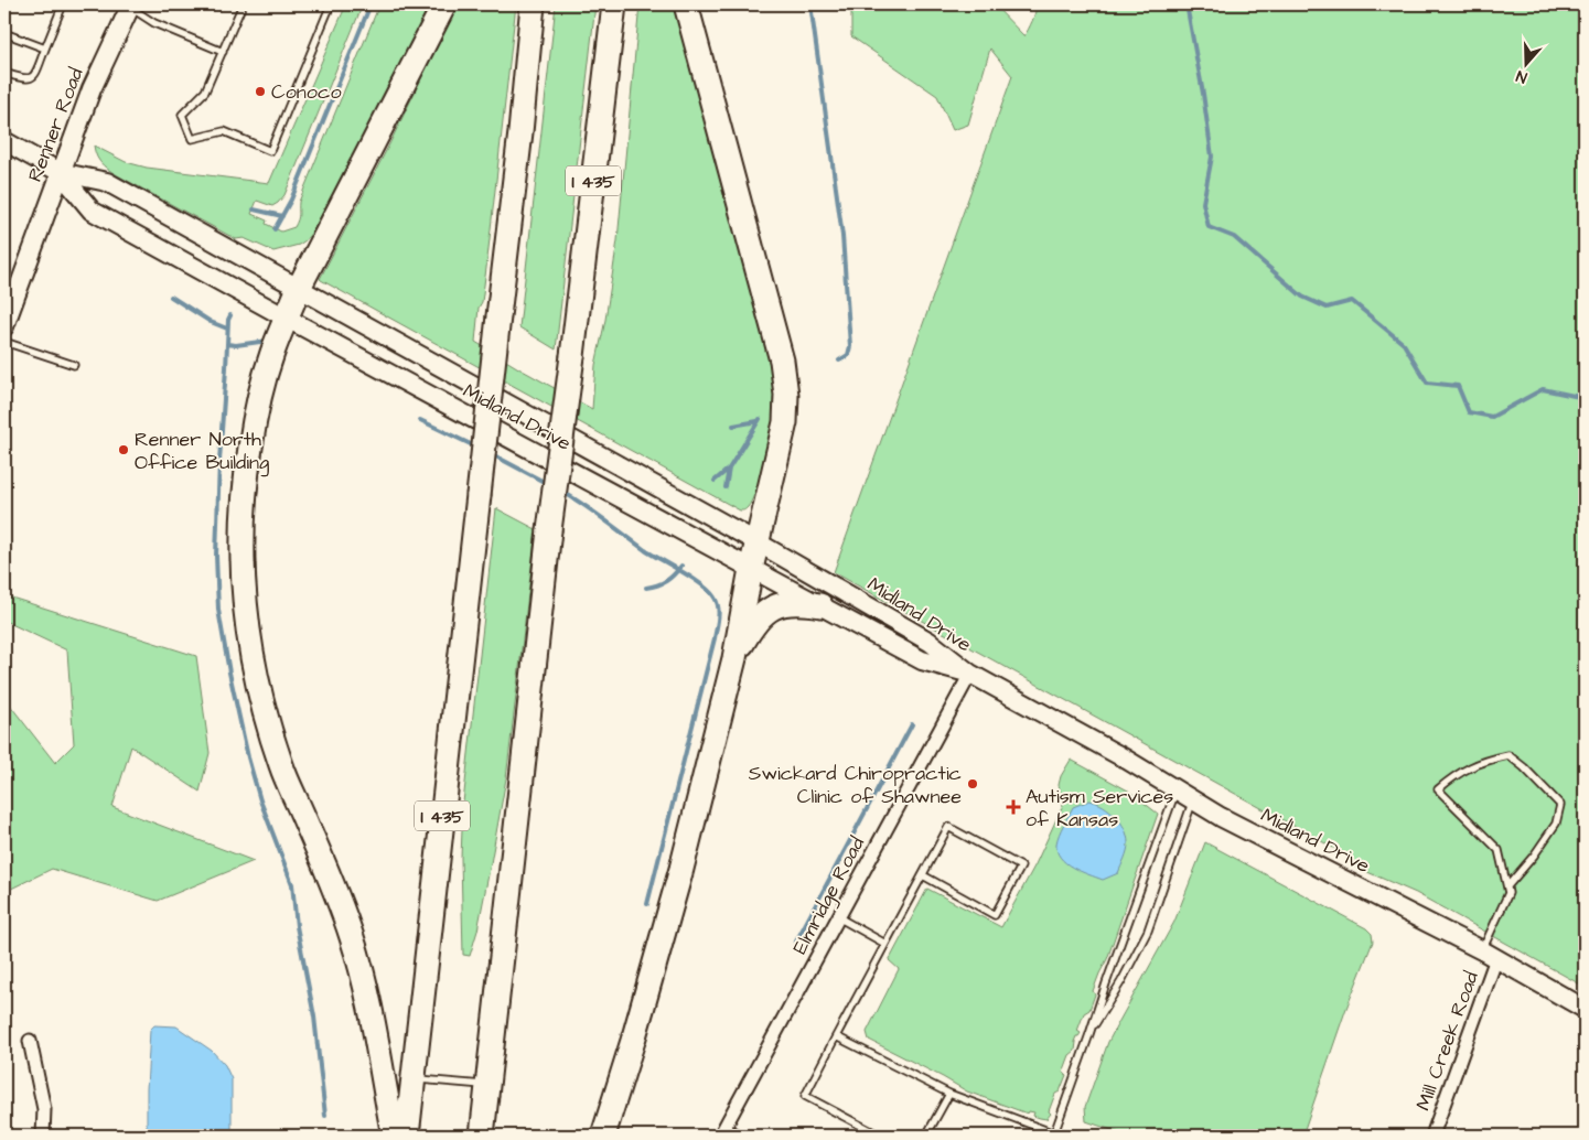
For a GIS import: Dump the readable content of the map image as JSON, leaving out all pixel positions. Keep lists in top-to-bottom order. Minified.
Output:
{"streets":{"highway":["I 435"],"main road":["Renner Road","Midland Drive"],"street":["Elmridge Road","Mill Creek Road"]},"crossings":[["Renner Road","Midland Drive"],["Midland Drive","Elmridge Road"],["Midland Drive","Mill Creek Road"]],"places":{"other":["Conoco","Renner North Office Building","Swickard Chiropractic Clinic of Shawnee"],"health":["Autism Services of Kansas"]},"north":"bottom"}
